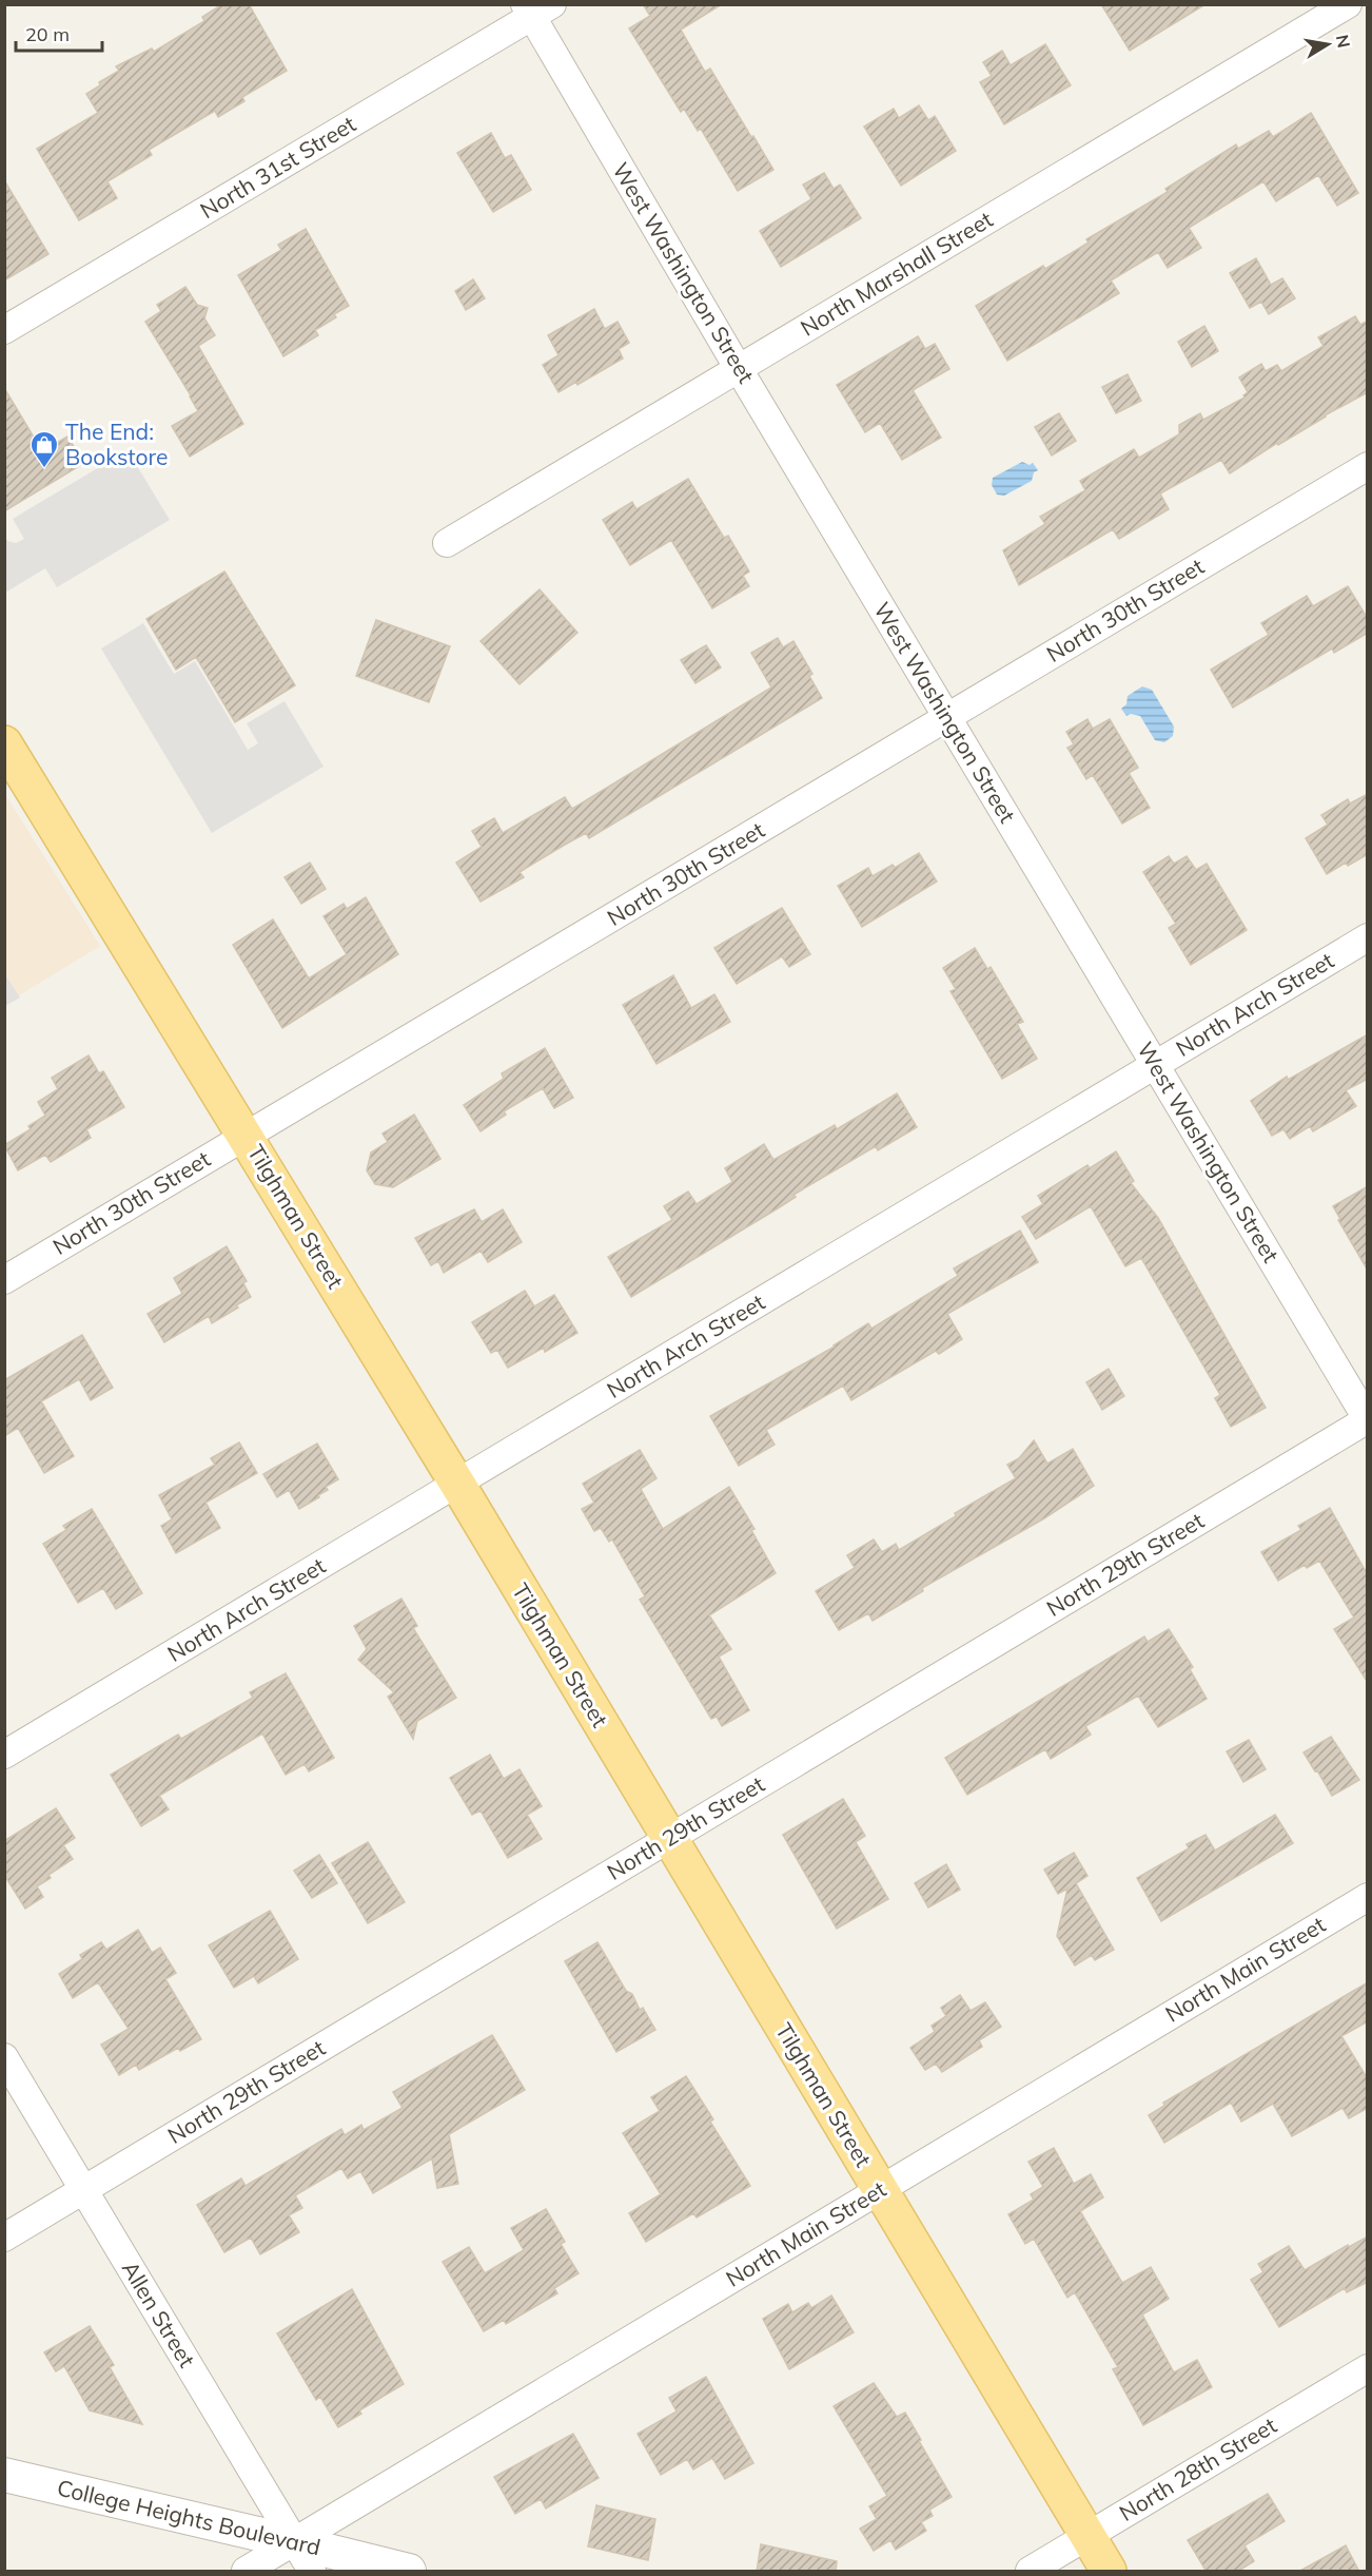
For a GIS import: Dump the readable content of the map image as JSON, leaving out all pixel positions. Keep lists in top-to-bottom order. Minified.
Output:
{"streets":{"main road":["Tilghman Street"],"street":["North 31st Street","West Washington Street","North Marshall Street","North 30th Street","North Arch Street","North 29th Street","North Main Street","Allen Street","North 28th Street","College Heights Boulevard"]},"crossings":[["North 31st Street","West Washington Street"],["West Washington Street","North Marshall Street"],["West Washington Street","North 30th Street"],["West Washington Street","North Arch Street"],["West Washington Street","North 29th Street"],["North 30th Street","Tilghman Street"],["North Arch Street","Tilghman Street"],["Tilghman Street","North 29th Street"],["Tilghman Street","North Main Street"],["Tilghman Street","North 28th Street"],["North 29th Street","Allen Street"],["North Main Street","Allen Street"],["North Main Street","College Heights Boulevard"],["Allen Street","College Heights Boulevard"]],"places":{"shop":["The End: Bookstore"]},"scale_bar":"20 m","north":"right"}
